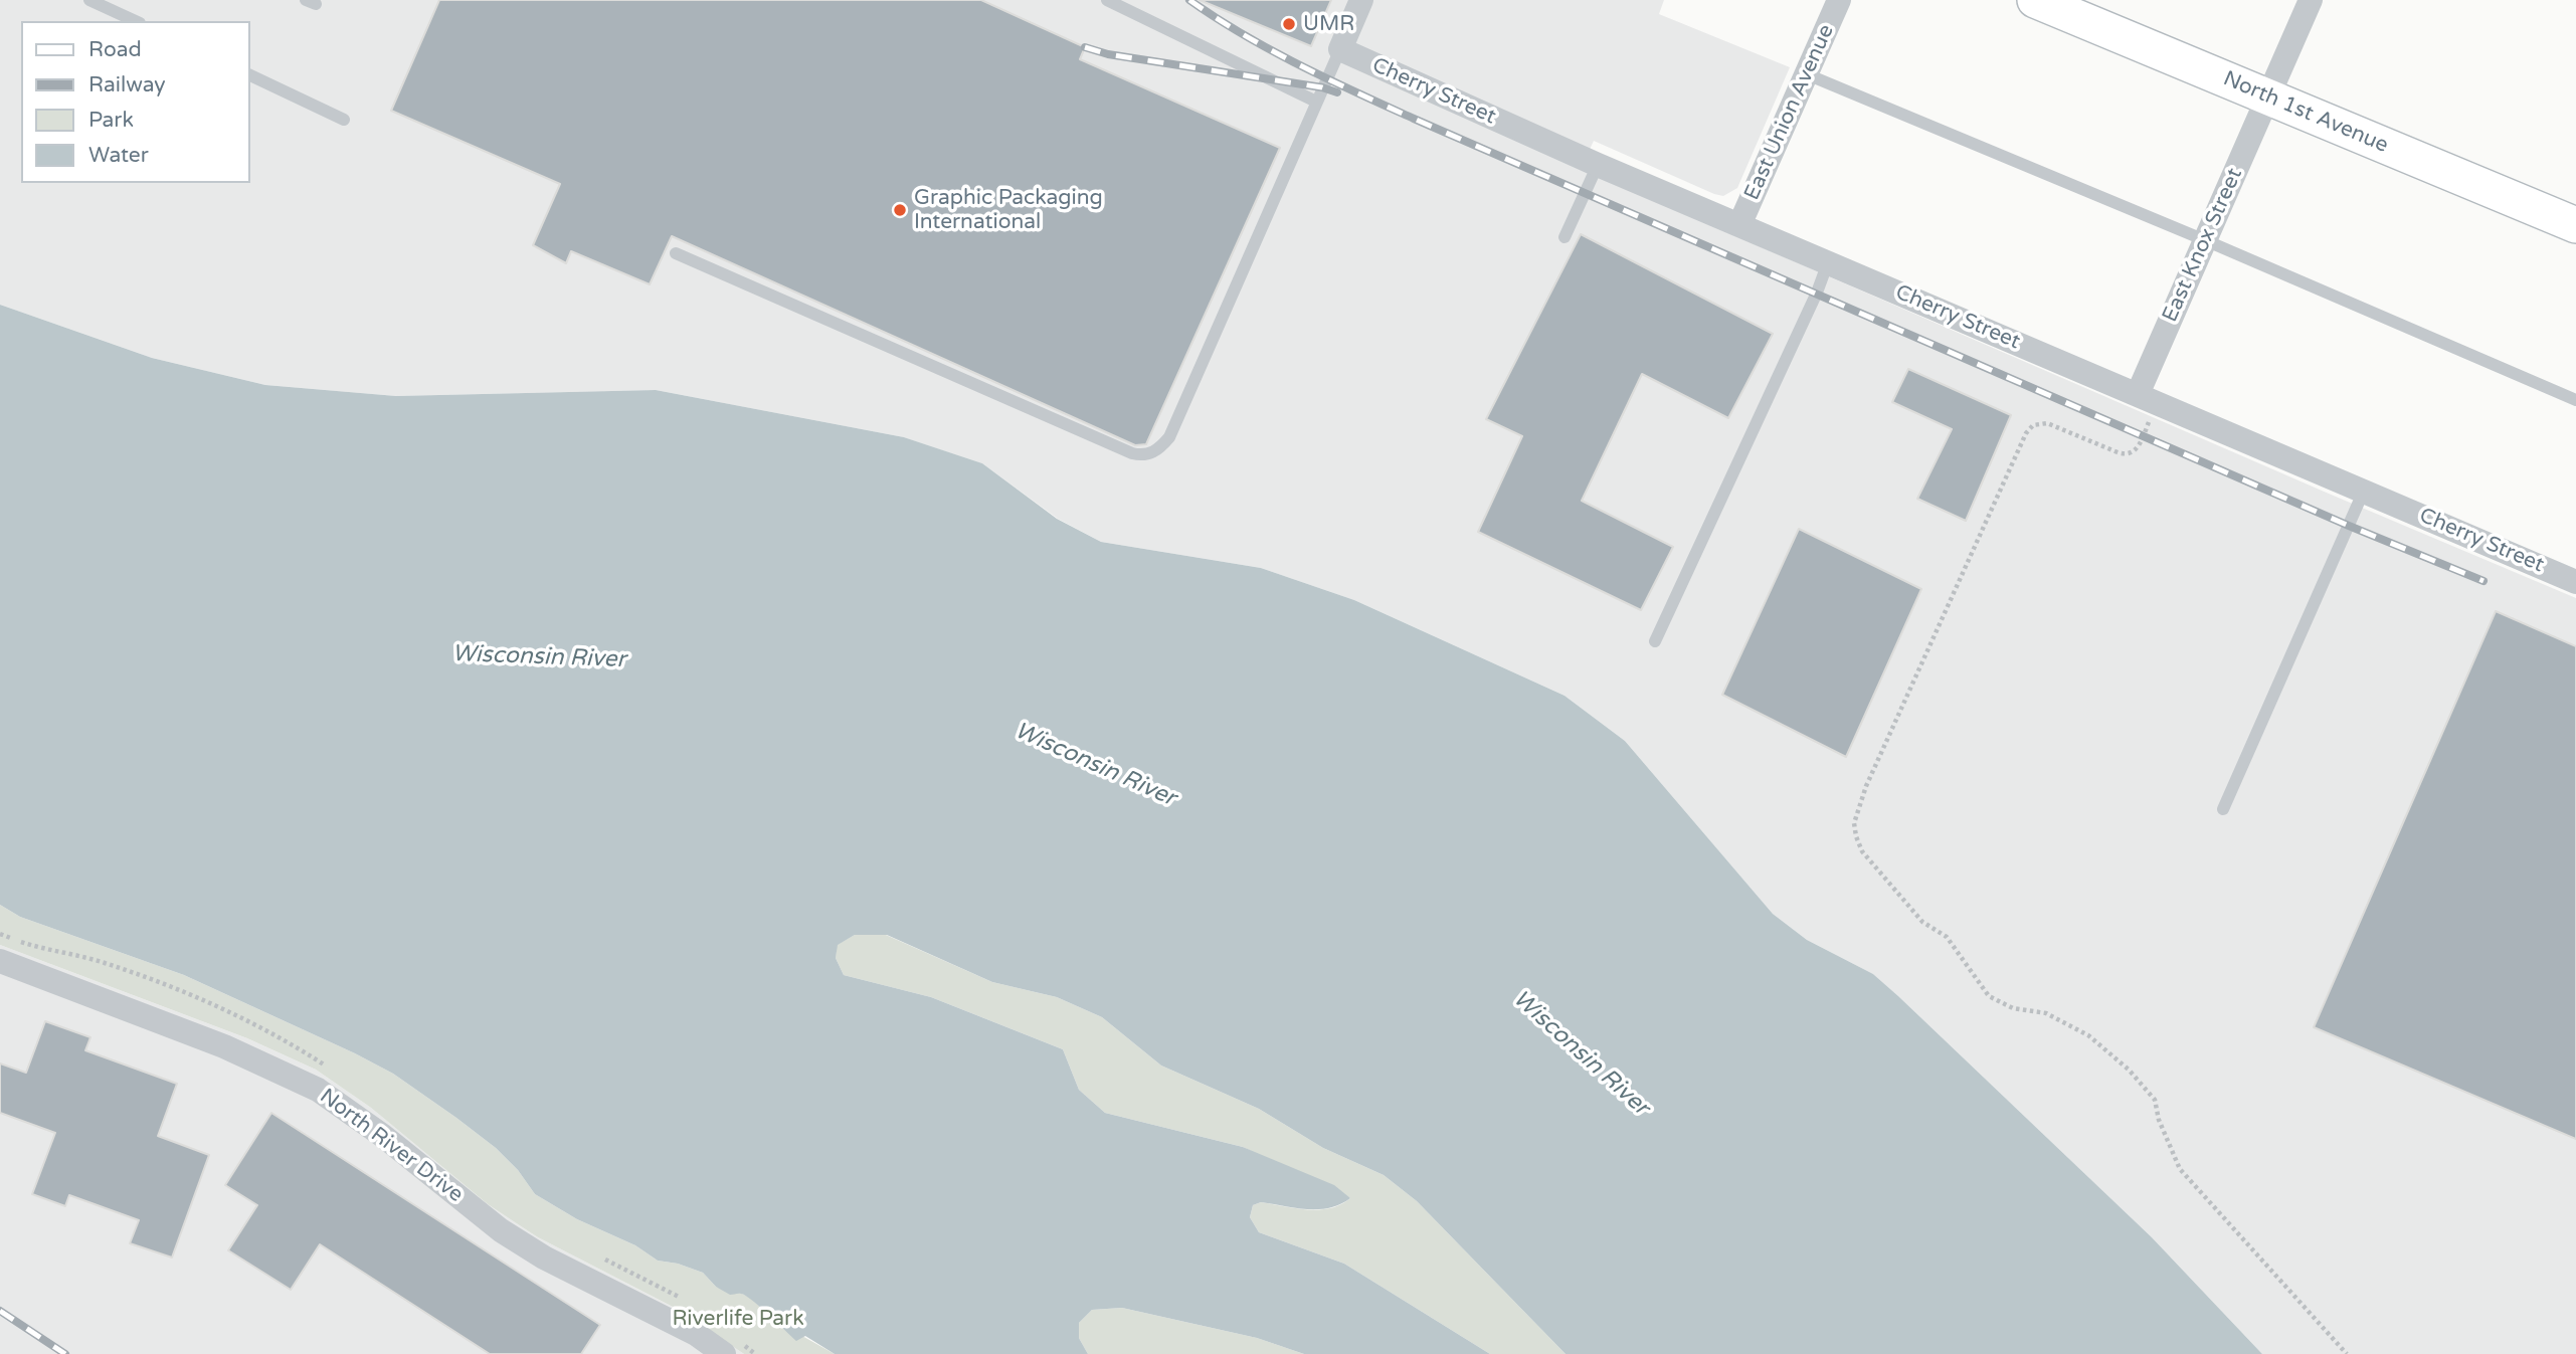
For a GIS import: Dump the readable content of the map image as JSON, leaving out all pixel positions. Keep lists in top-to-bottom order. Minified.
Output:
{"streets":{"street":["Cherry Street","East Union Avenue","North 1st Avenue","East Knox Street","North River Drive"]},"crossings":[["Cherry Street","East Union Avenue"],["Cherry Street","East Knox Street"],["North 1st Avenue","East Knox Street"]],"water":["Wisconsin River"],"parks":["Riverlife Park"],"places":["UMR","Graphic Packaging International"],"legend":["Road","Railway","Park","Water"]}
